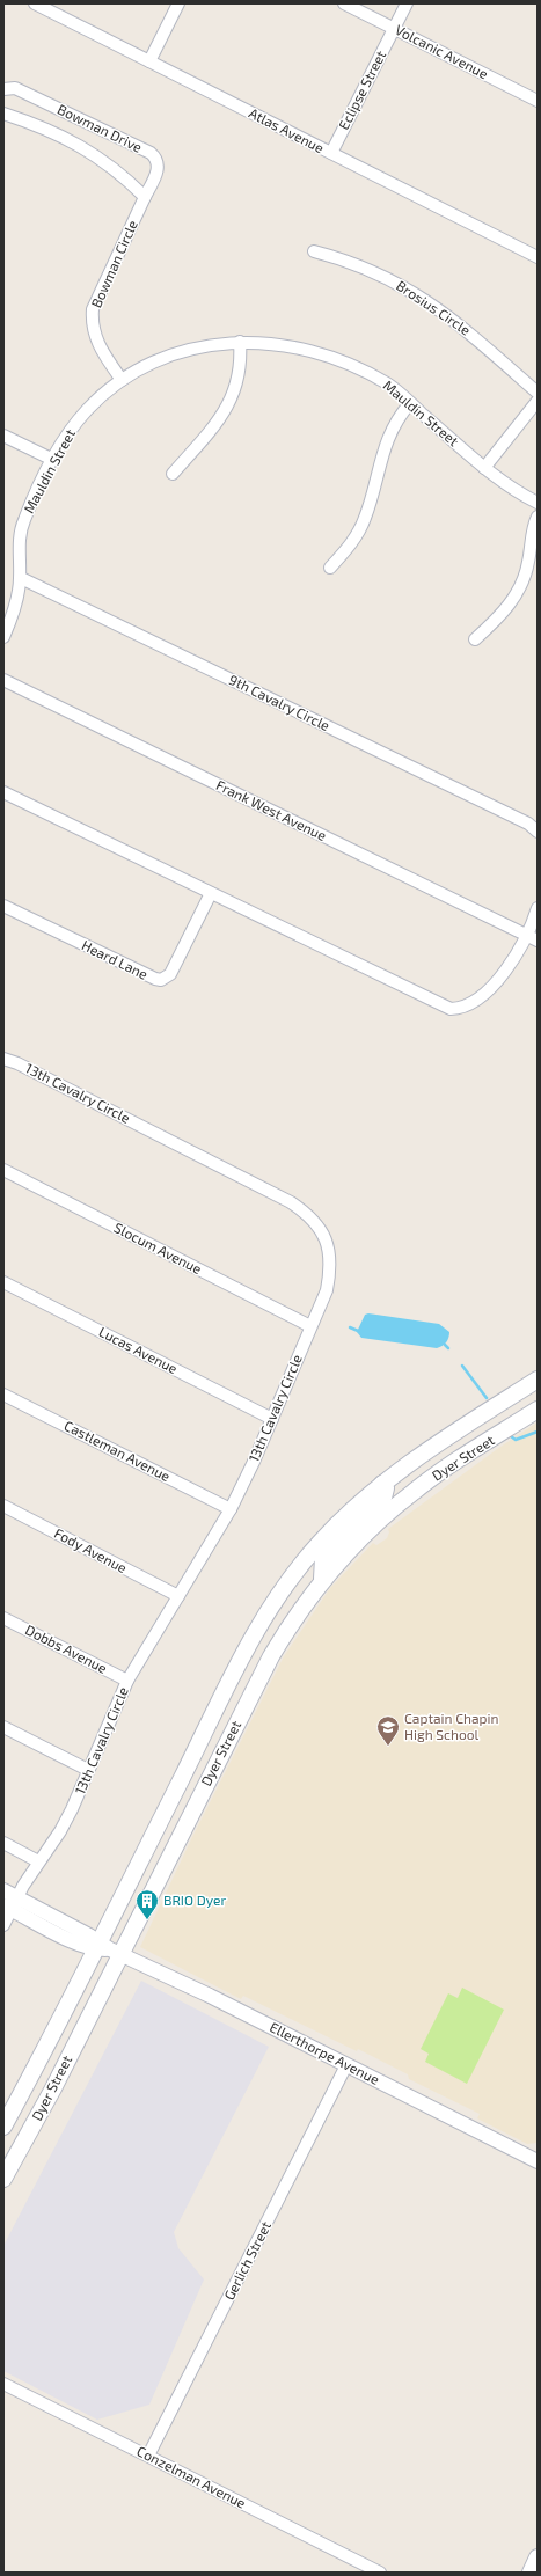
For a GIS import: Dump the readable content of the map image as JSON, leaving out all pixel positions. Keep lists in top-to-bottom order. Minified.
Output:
{"streets":{"main road":["Dyer Street"],"street":["Volcanic Avenue","Eclipse Street","Bowman Drive","Atlas Avenue","Bowman Circle","Brosius Circle","Mauldin Street","9th Cavalry Circle","Frank West Avenue","Heard Lane","13th Cavalry Circle","Slocum Avenue","Lucas Avenue","Castleman Avenue","Fody Avenue","Dobbs Avenue","Ellerthorpe Avenue","Gerlich Street","Conzelman Avenue"]},"crossings":[["Volcanic Avenue","Eclipse Street"],["Eclipse Street","Atlas Avenue"],["Bowman Drive","Bowman Circle"],["Bowman Circle","Mauldin Street"],["Mauldin Street","9th Cavalry Circle"],["13th Cavalry Circle","Slocum Avenue"],["13th Cavalry Circle","Lucas Avenue"],["13th Cavalry Circle","Castleman Avenue"],["13th Cavalry Circle","Fody Avenue"],["13th Cavalry Circle","Dobbs Avenue"],["13th Cavalry Circle","Ellerthorpe Avenue"],["Dyer Street","Ellerthorpe Avenue"],["Ellerthorpe Avenue","Gerlich Street"],["Gerlich Street","Conzelman Avenue"]],"places":{"school or university":["Captain Chapin High School"],"building":["BRIO Dyer"]}}
